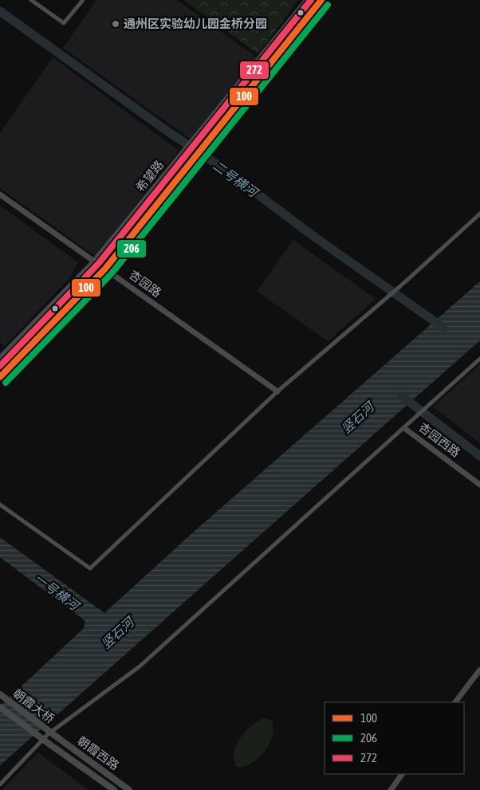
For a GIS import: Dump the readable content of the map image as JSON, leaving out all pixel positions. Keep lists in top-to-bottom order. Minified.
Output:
{"streets":{"main road":["希望路","杏园路","杏园西路","朝霞大桥","朝霞西路"]},"crossings":[["希望路","杏园路"],["朝霞大桥","朝霞西路"]],"water":["二号横河","竖石河","一号横河"],"places":["通州区实验幼儿园金桥分园"],"lines":["transit line 100","transit line 272","transit line 206"],"legend":["100","206","272"]}
